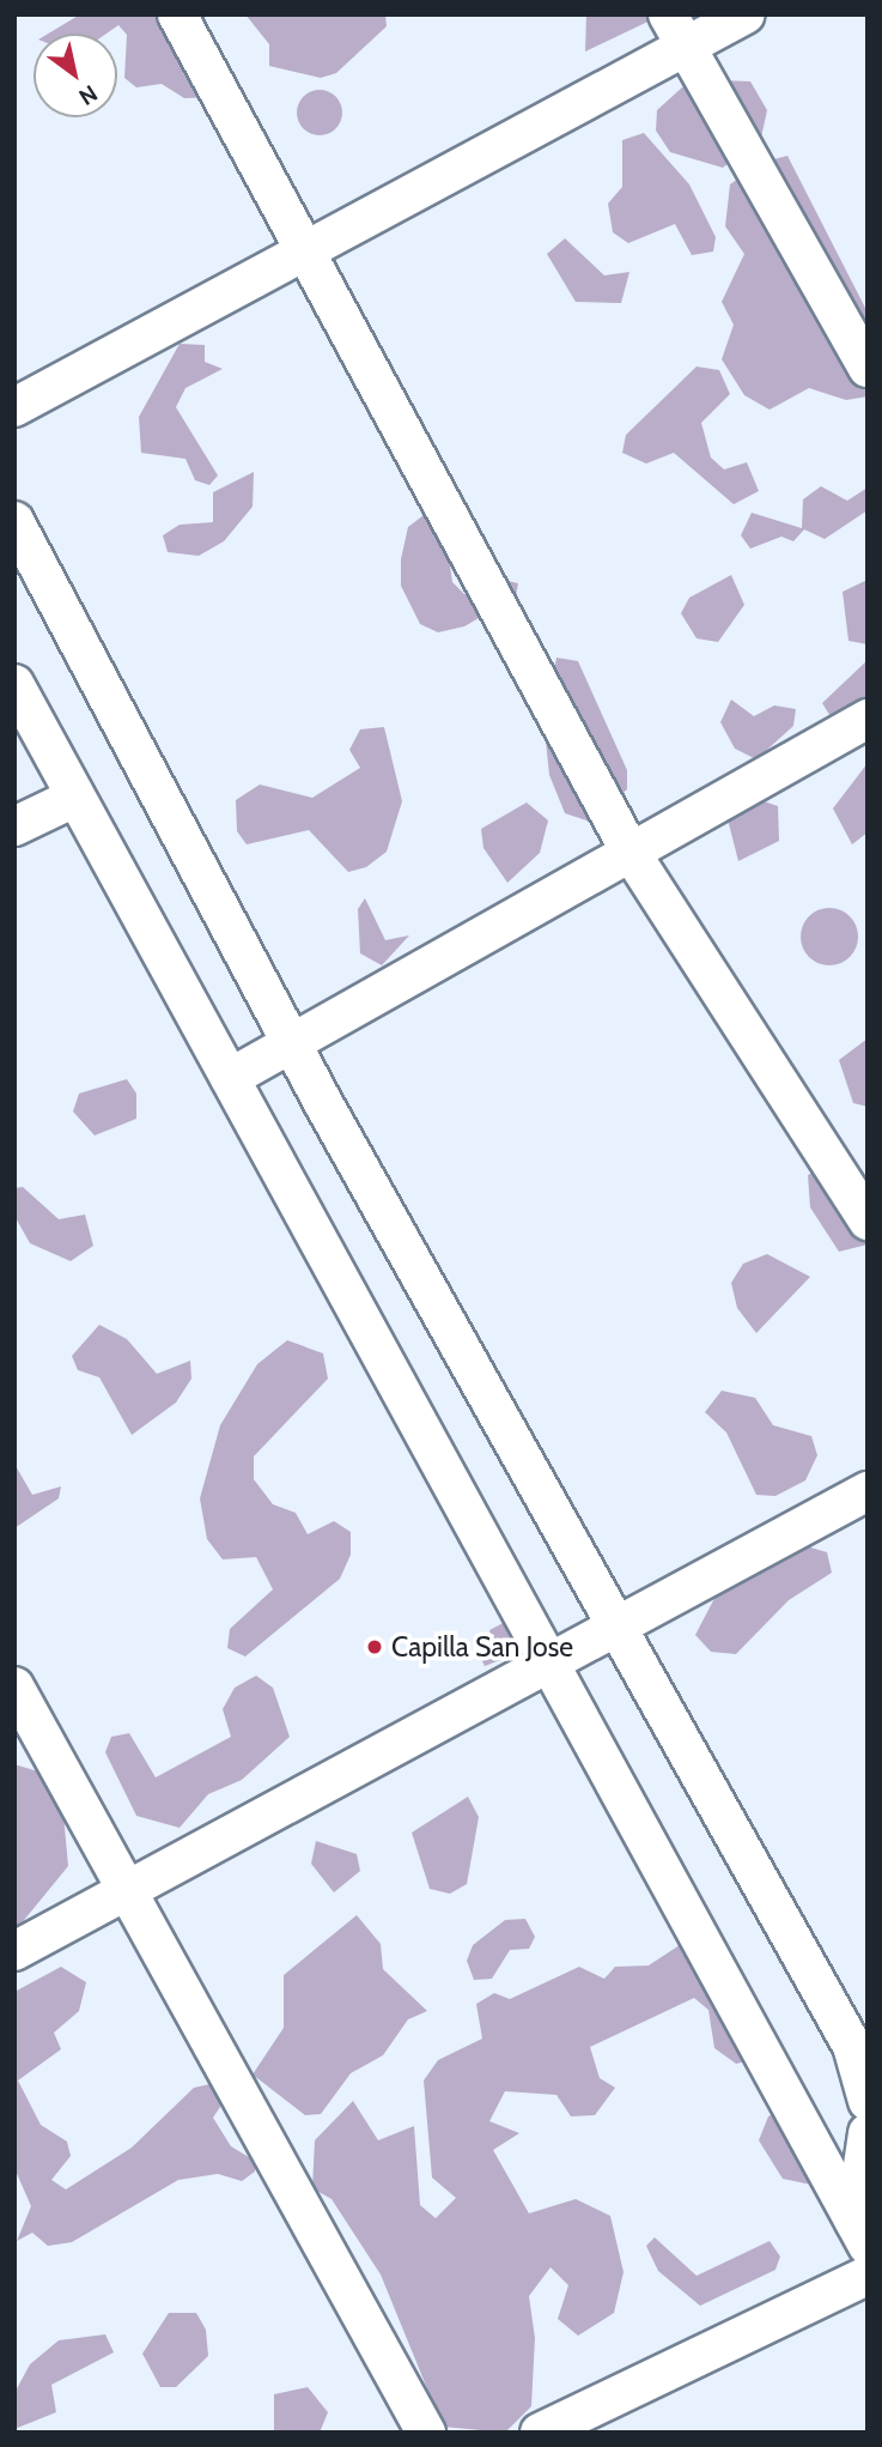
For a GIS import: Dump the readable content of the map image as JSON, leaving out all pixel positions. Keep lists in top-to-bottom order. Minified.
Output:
{"places":["Capilla San Jose"],"north":"bottom right"}
